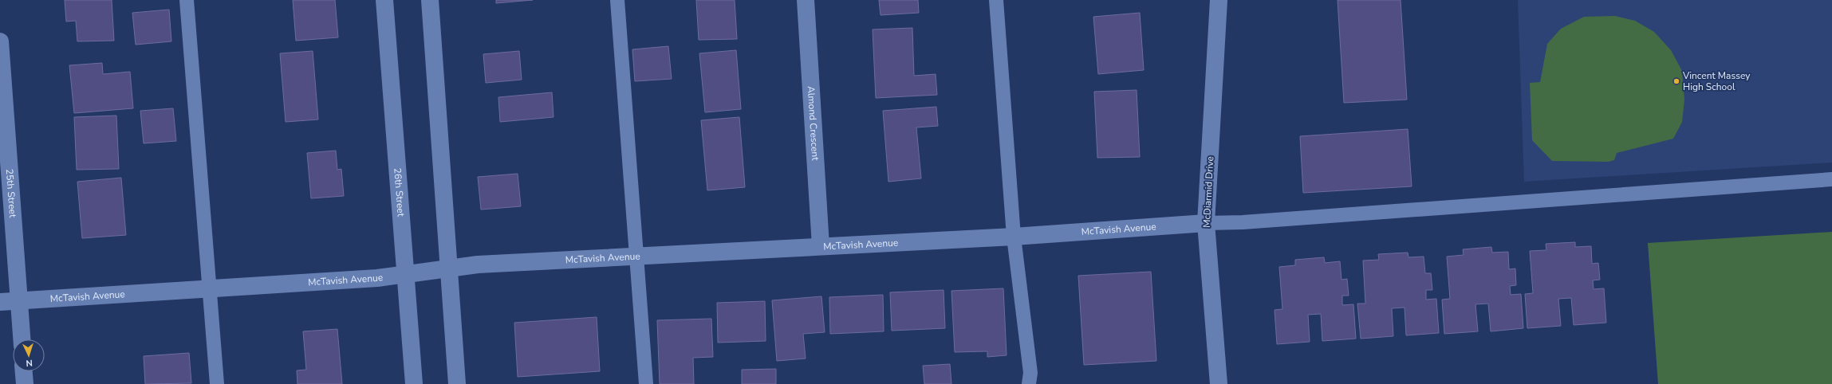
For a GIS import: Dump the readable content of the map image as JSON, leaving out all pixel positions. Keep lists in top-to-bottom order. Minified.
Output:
{"streets":{"street":["Almond Crescent","26th Street","McDiarmid Drive","25th Street","McTavish Avenue"]},"crossings":[["Almond Crescent","McTavish Avenue"],["26th Street","McTavish Avenue"],["McDiarmid Drive","McTavish Avenue"],["25th Street","McTavish Avenue"]],"places":["Vincent Massey High School"],"north":"bottom"}
